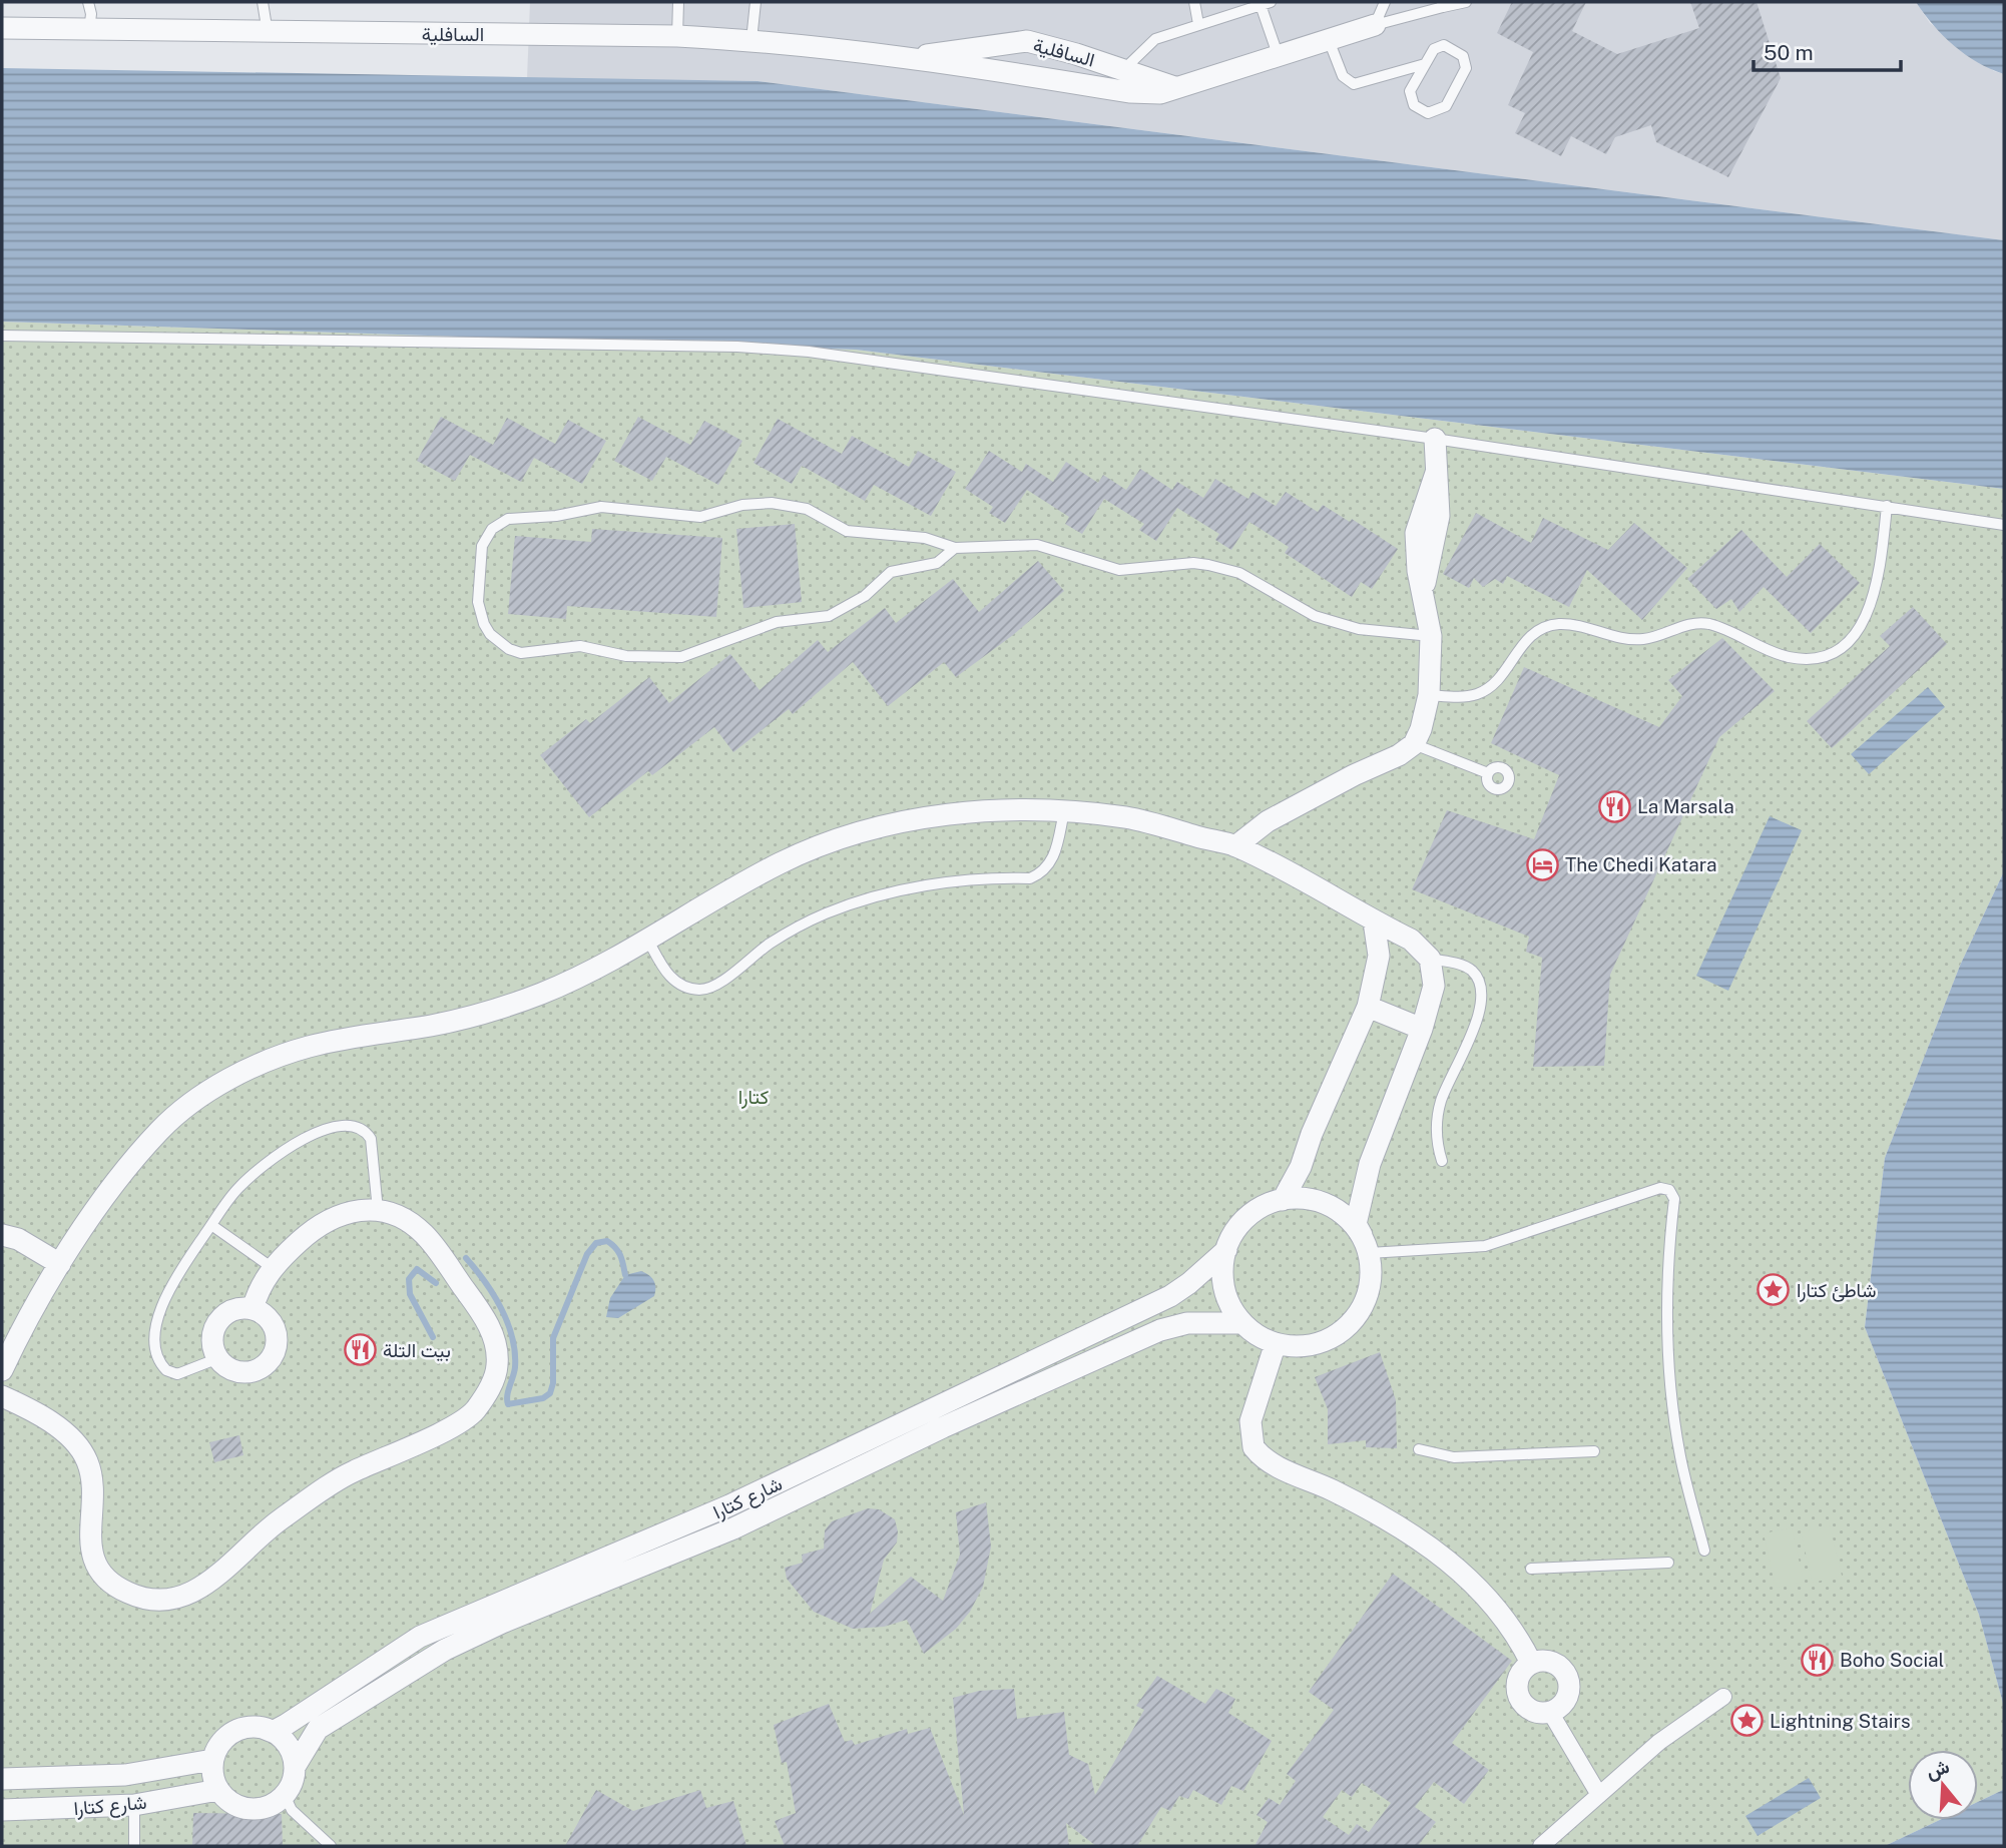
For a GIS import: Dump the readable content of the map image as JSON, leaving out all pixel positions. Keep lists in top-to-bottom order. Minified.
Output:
{"streets":{"street":["السافلية","شارع كتارا"]},"parks":["كتارا"],"places":{"restaurant":["La Marsala","بيت التلة","Boho Social"],"hotel":["The Chedi Katara"],"place":["شاطئ كتارا","Lightning Stairs"]},"scale_bar":"50 m","north":"top"}
